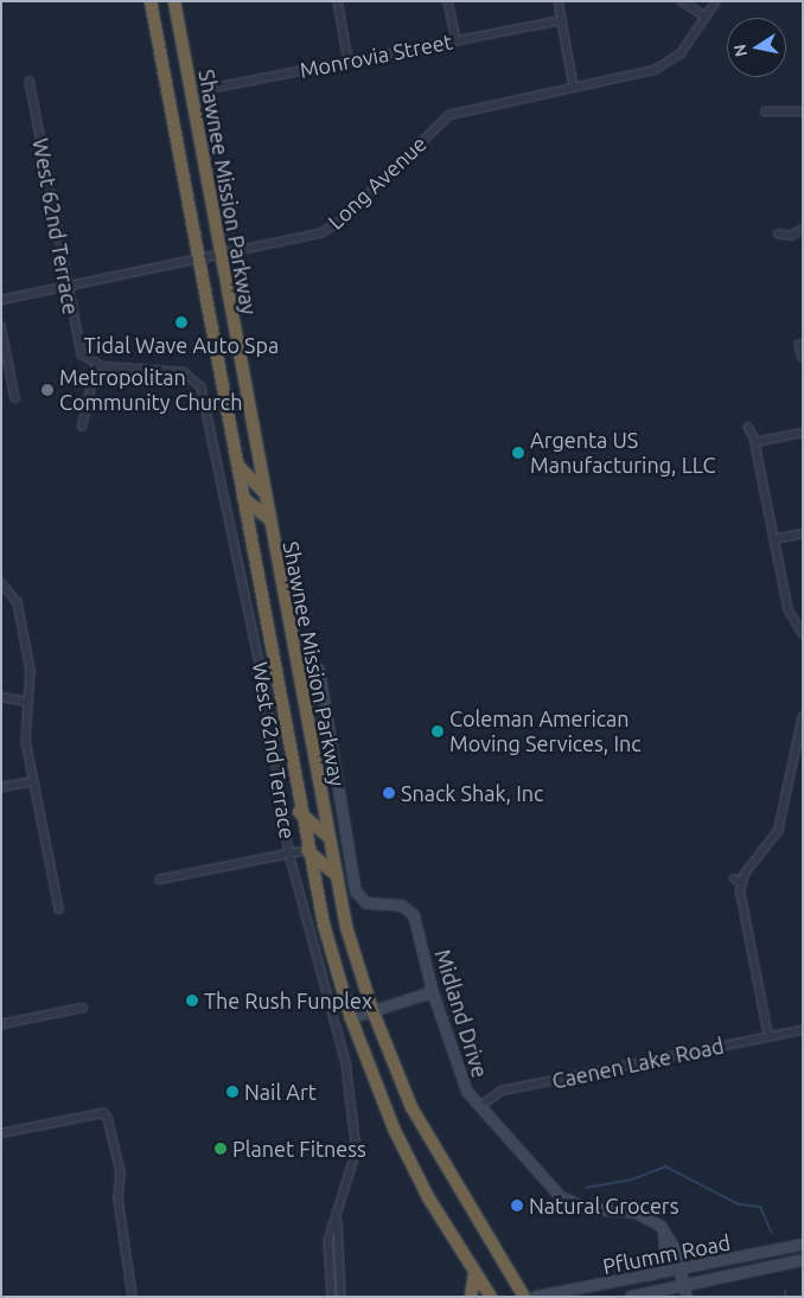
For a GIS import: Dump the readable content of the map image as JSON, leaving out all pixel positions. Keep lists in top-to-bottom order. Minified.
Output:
{"streets":{"highway":["Shawnee Mission Parkway"],"street":["Monrovia Street","Long Avenue","West 62nd Terrace","Midland Drive","Caenen Lake Road","Pflumm Road"]},"crossings":[["Monrovia Street","Shawnee Mission Parkway"],["Long Avenue","Shawnee Mission Parkway"],["Long Avenue","West 62nd Terrace"],["Midland Drive","Caenen Lake Road"]],"places":["Tidal Wave Auto Spa","Metropolitan Community Church","Argenta US Manufacturing, LLC","Coleman American Moving Services, Inc","Snack Shak, Inc","The Rush Funplex","Nail Art","Planet Fitness","Natural Grocers"],"north":"left"}
